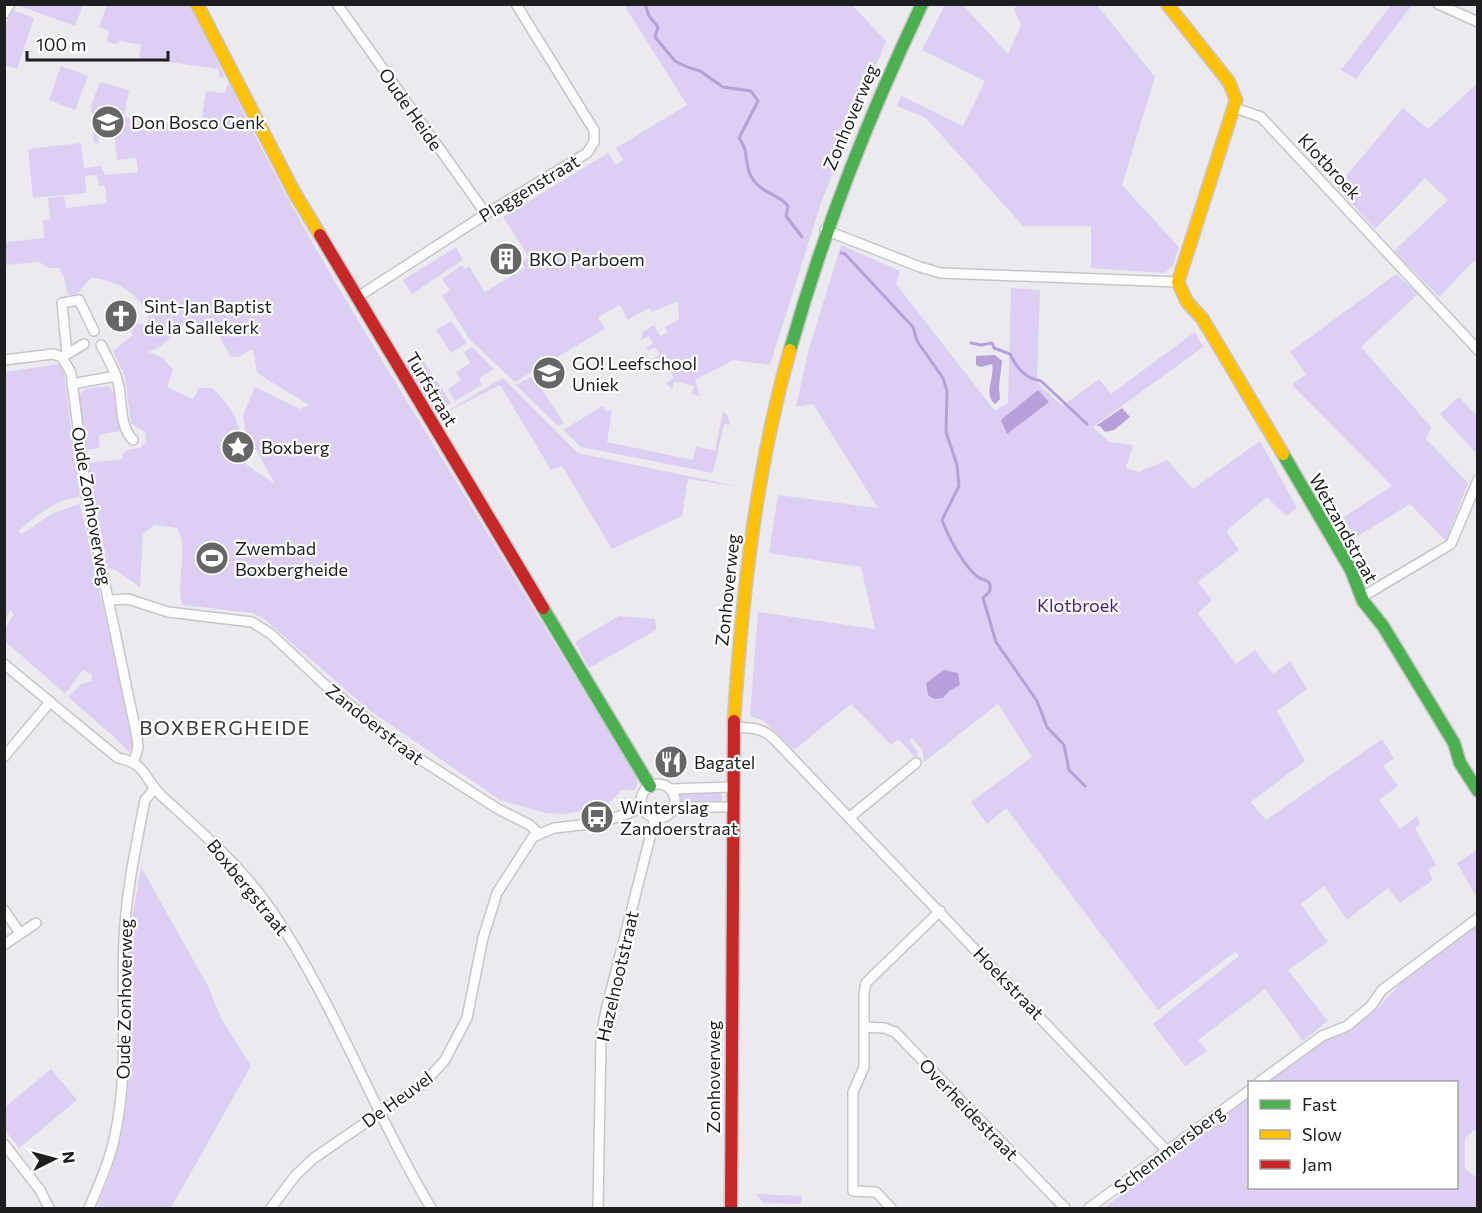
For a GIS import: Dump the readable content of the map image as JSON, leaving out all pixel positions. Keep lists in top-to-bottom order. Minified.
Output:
{"streets":{"street":["Oude Heide","Zonhoverweg","Klotbroek","Plaggenstraat","Turfstraat","Oude Zonhoverweg","Wetzandstraat","Zandoerstraat","Boxbergstraat","Hazelnootstraat","Hoekstraat","De Heuvel","Overheidestraat","Schemmersberg"]},"crossings":[["Oude Heide","Plaggenstraat"],["Zonhoverweg","Hoekstraat"],["Plaggenstraat","Turfstraat"],["Turfstraat","Hazelnootstraat"],["Oude Zonhoverweg","Zandoerstraat"],["Oude Zonhoverweg","Boxbergstraat"],["Zandoerstraat","De Heuvel"],["Boxbergstraat","De Heuvel"],["Hoekstraat","Schemmersberg"]],"districts":["BOXBERGHEIDE"],"parks":["Klotbroek"],"places":{"school or university":["Don Bosco Genk","GO! Leefschool Uniek"],"building":["BKO Parboem"],"church":["Sint-Jan Baptist de la Sallekerk"],"place":["Boxberg"],"sports":["Zwembad Boxbergheide"],"restaurant":["Bagatel"],"bus stop":["Winterslag Zandoerstraat"]},"legend":["Fast","Slow","Jam"],"scale_bar":"100 m","north":"right"}
